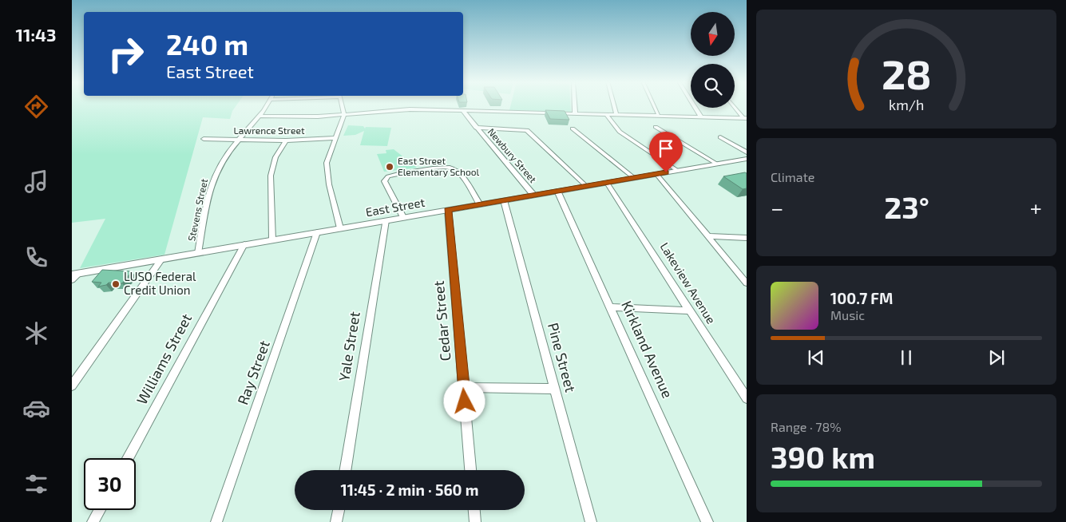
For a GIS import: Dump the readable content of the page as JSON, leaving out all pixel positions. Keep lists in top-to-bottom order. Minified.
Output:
{"streets":{"main road":["East Street"],"street":["Lawrence Street","Newbury Street","Stevens Street","Lakeview Avenue","Cedar Street","Yale Street","Kirkland Avenue","Pine Street","Williams Street","Ray Street"]},"crossings":[["Lawrence Street","Stevens Street"],["Newbury Street","East Street"],["East Street","Stevens Street"],["East Street","Lakeview Avenue"],["East Street","Cedar Street"],["East Street","Yale Street"],["East Street","Kirkland Avenue"],["East Street","Pine Street"],["East Street","Williams Street"],["East Street","Ray Street"]],"places":["East Street Elementary School","LUSO Federal Credit Union"],"north":"bottom","page":{"tabs":"11:43","turn":["240 m","East Street"],"tile":["Climate",["Range · 78%","390 km"]],"heat":["−","23°","+"],"song":["100.7 FM","Music"],"limit":"30","trip":"11:45 · 2 min · 560 m","gauge":["28","km/h"]}}
